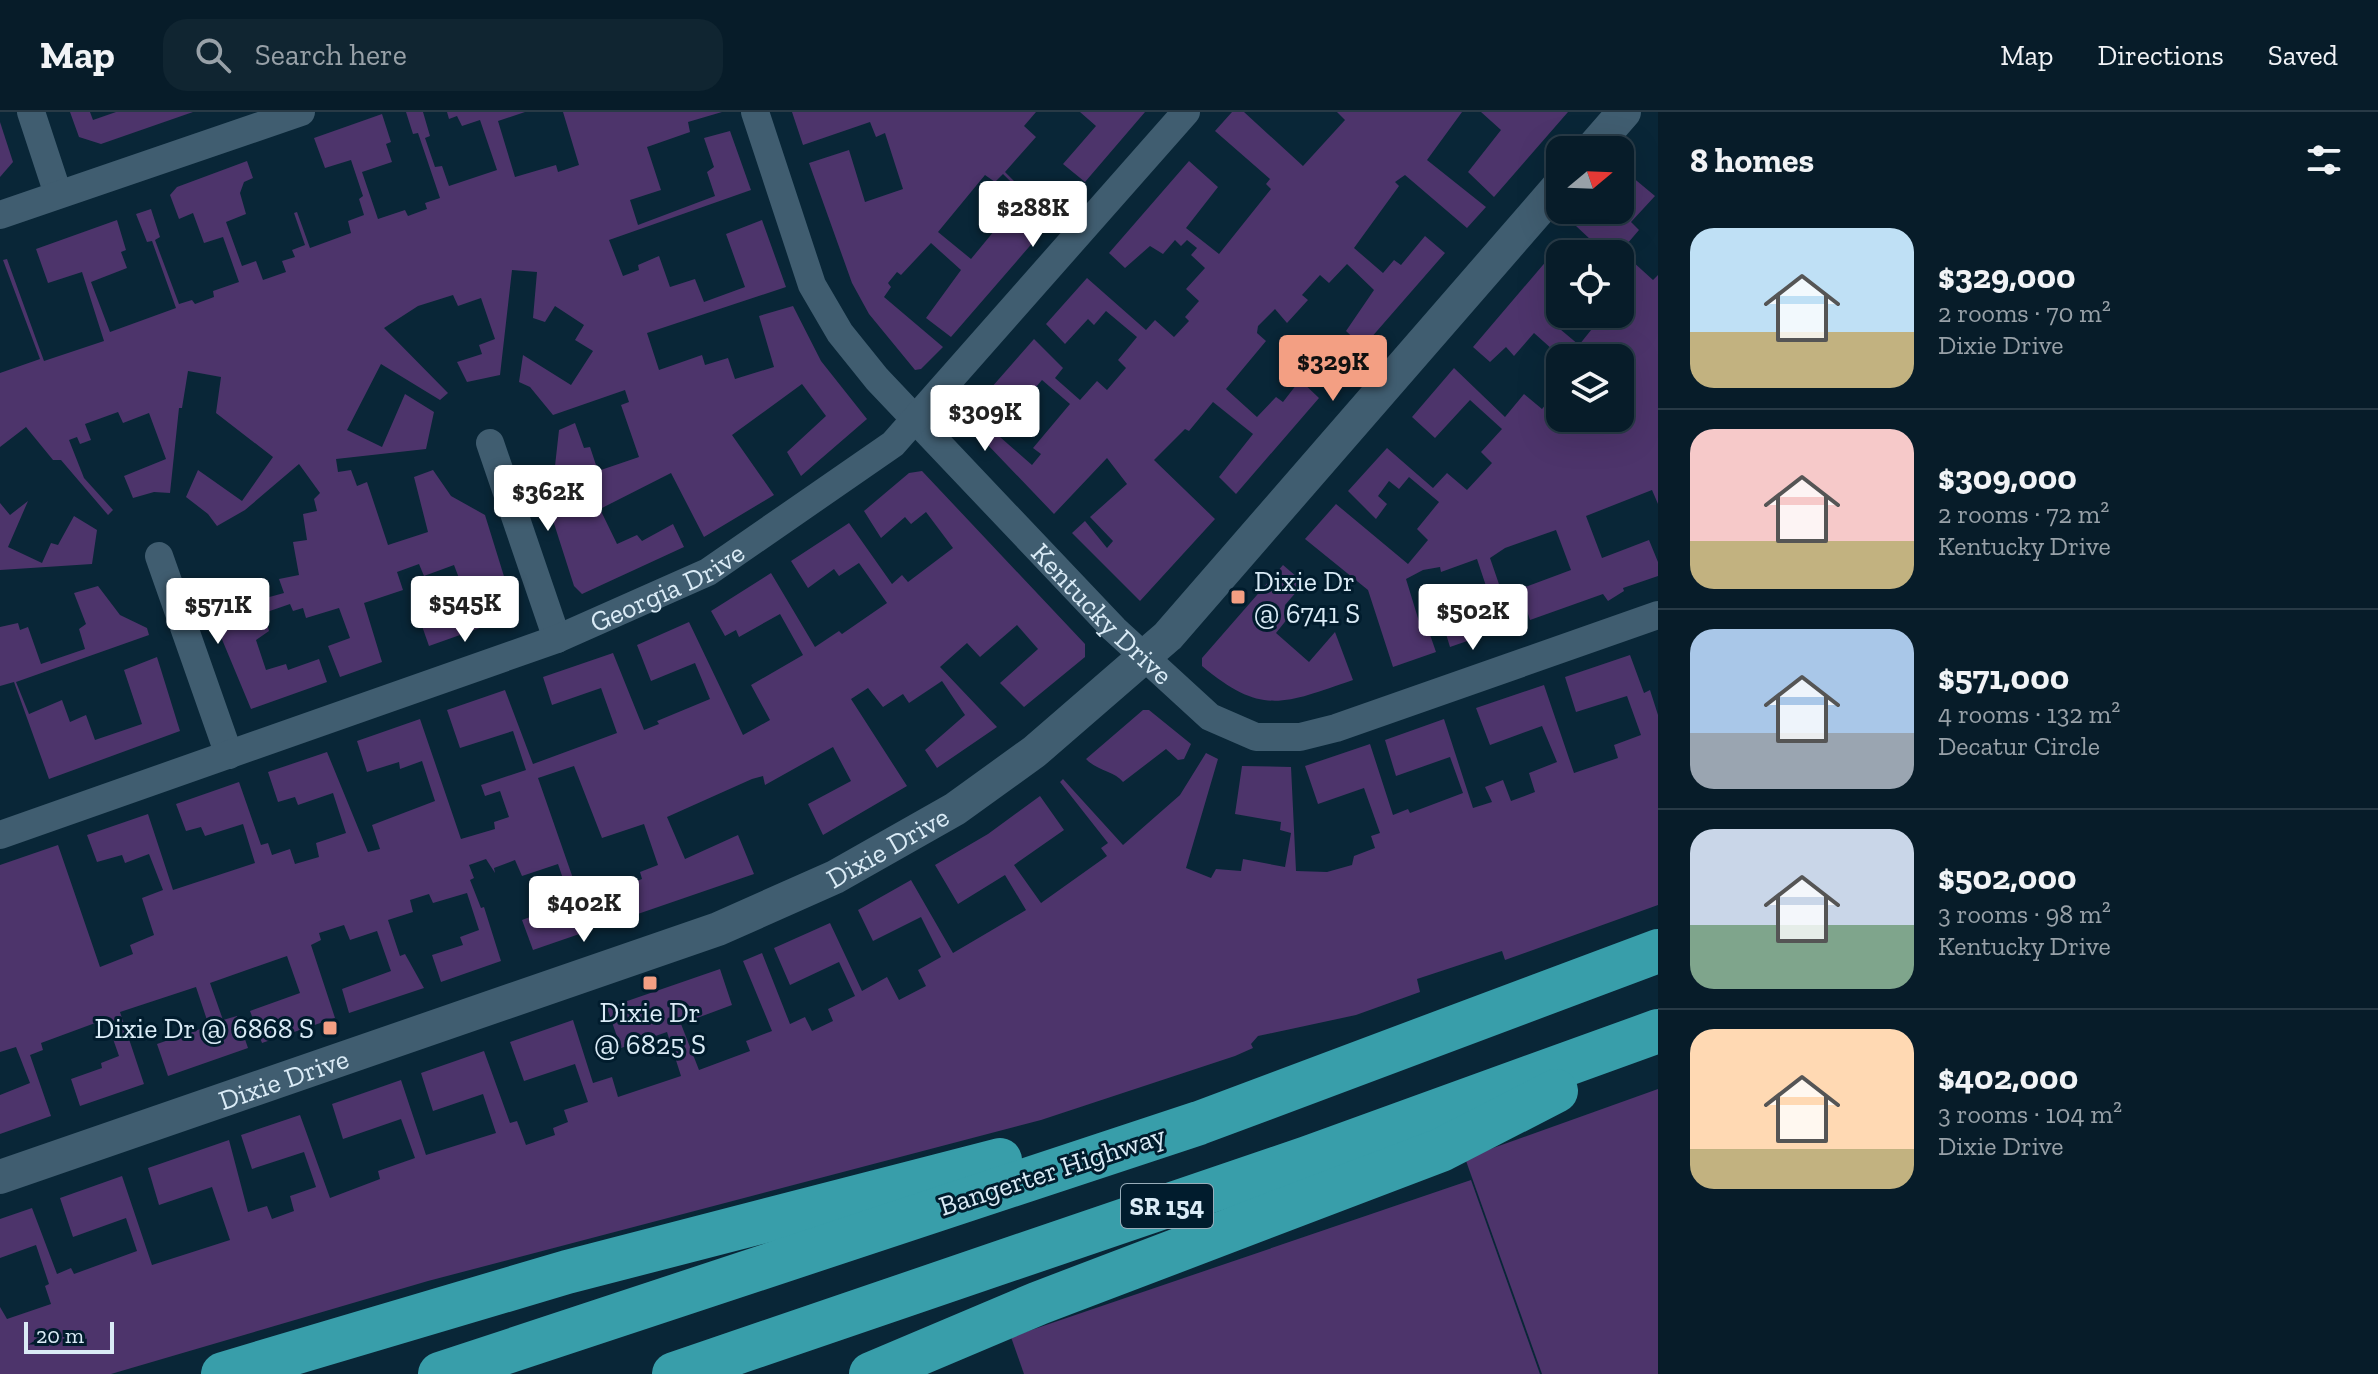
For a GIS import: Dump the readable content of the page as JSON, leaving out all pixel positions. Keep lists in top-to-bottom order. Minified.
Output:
{"streets":{"highway":["Bangerter Highway","SR 154"],"street":["Georgia Drive","Kentucky Drive","Dixie Drive"]},"crossings":[["Georgia Drive","Kentucky Drive"],["Kentucky Drive","Dixie Drive"]],"places":{"transit":["Dixie Dr @ 6741 S","Dixie Dr @ 6825 S","Dixie Dr @ 6868 S"]},"scale_bar":"20 m","north":"right","page":{"header":"Map","search":"Search here","nav":["Map","Directions","Saved"],"heading":"8 homes","price":["$288K","$329K","$309K","$362K","$545K","$571K","$502K","$402K"],"list":[{"name":"$329,000","note":"2 rooms · 70 m² · Dixie Drive"},{"name":"$309,000","note":"2 rooms · 72 m² · Kentucky Drive"},{"name":"$571,000","note":"4 rooms · 132 m² · Decatur Circle"},{"name":"$502,000","note":"3 rooms · 98 m² · Kentucky Drive"},{"name":"$402,000","note":"3 rooms · 104 m² · Dixie Drive"}],"scale":"20 m"}}
